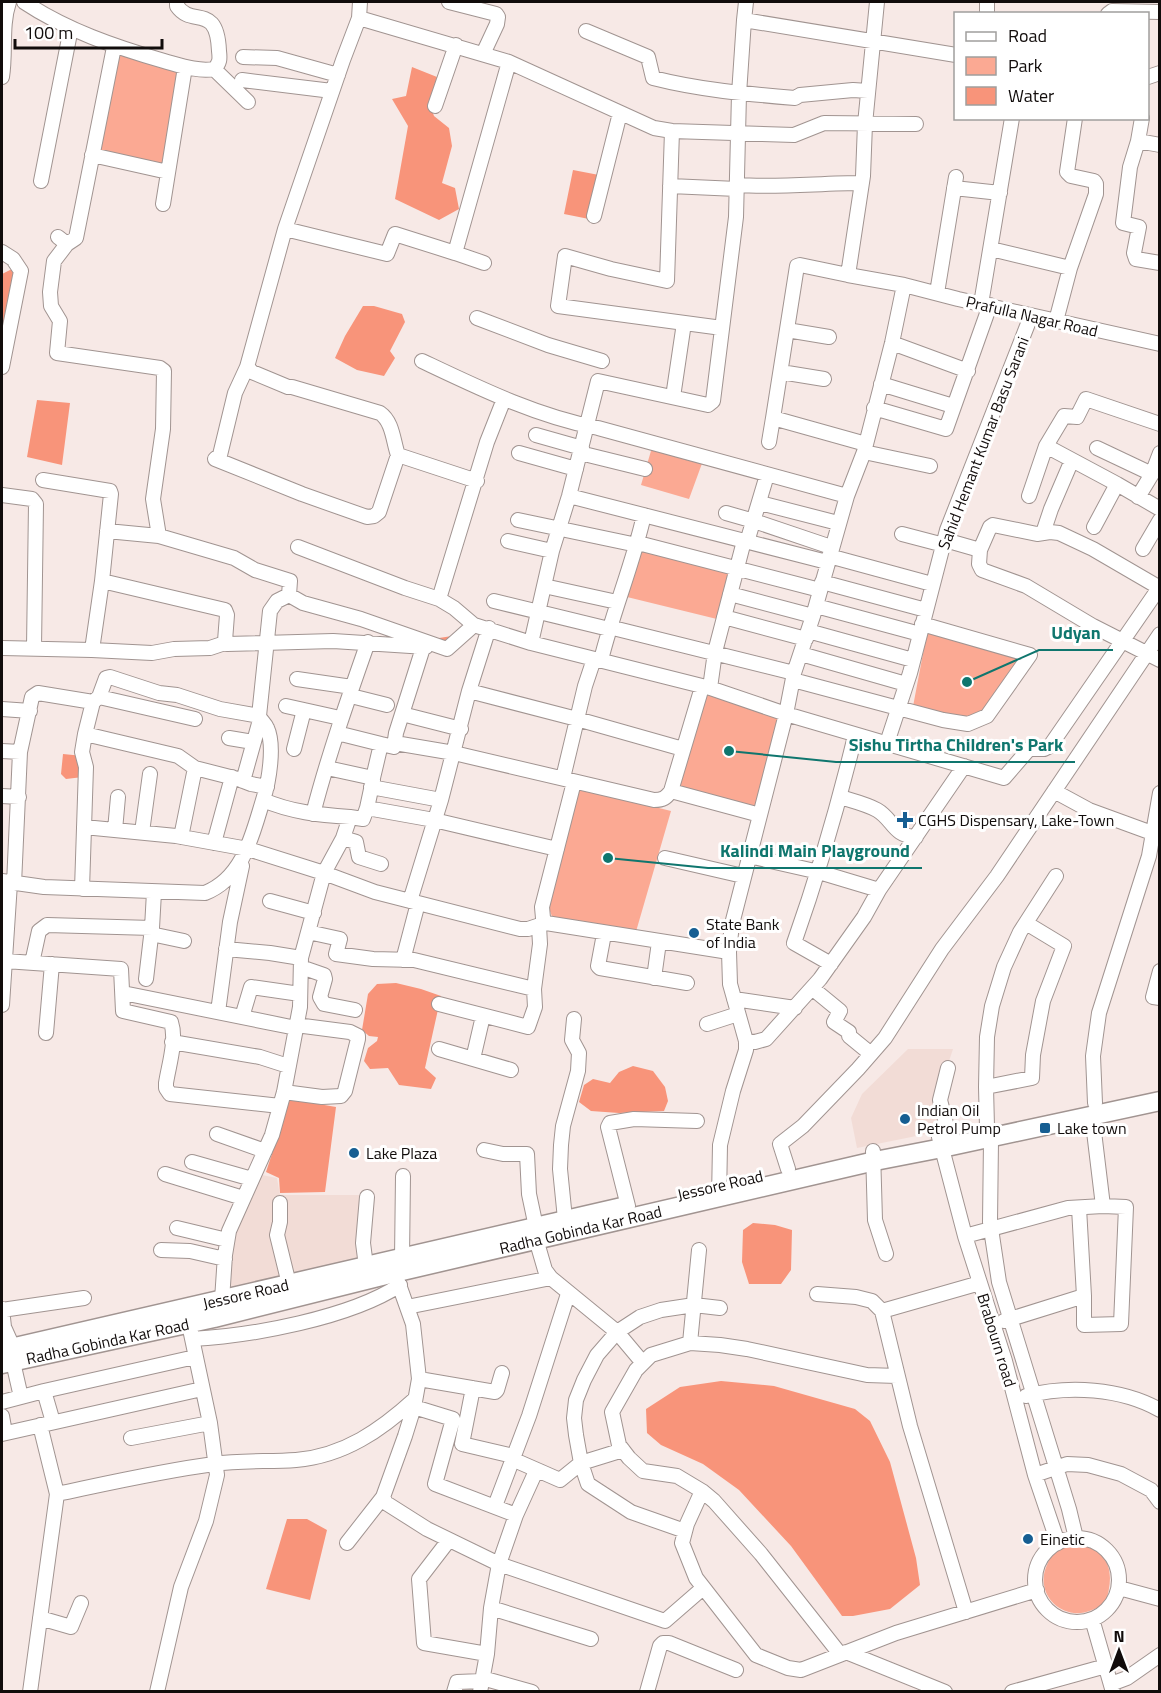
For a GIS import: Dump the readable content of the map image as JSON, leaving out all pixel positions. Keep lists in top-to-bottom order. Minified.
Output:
{"streets":{"main road":["Jessore Road","Radha Gobinda Kar Road"],"street":["Prafulla Nagar Road","Sahid Hemant Kumar Basu Sarani","Brabourn road"]},"crossings":[["Prafulla Nagar Road","Sahid Hemant Kumar Basu Sarani"],["Jessore Road","Radha Gobinda Kar Road"],["Jessore Road","Brabourn road"]],"places":{"other":["Udyan","Sishu Tirtha Children's Park","Kalindi Main Playground","State Bank of India","Indian Oil Petrol Pump","Lake Plaza","Einetic"],"health":["CGHS Dispensary, Lake-Town"],"transit":["Lake town"]},"legend":["Road","Park","Water"],"scale_bar":"100 m","north":"top"}
